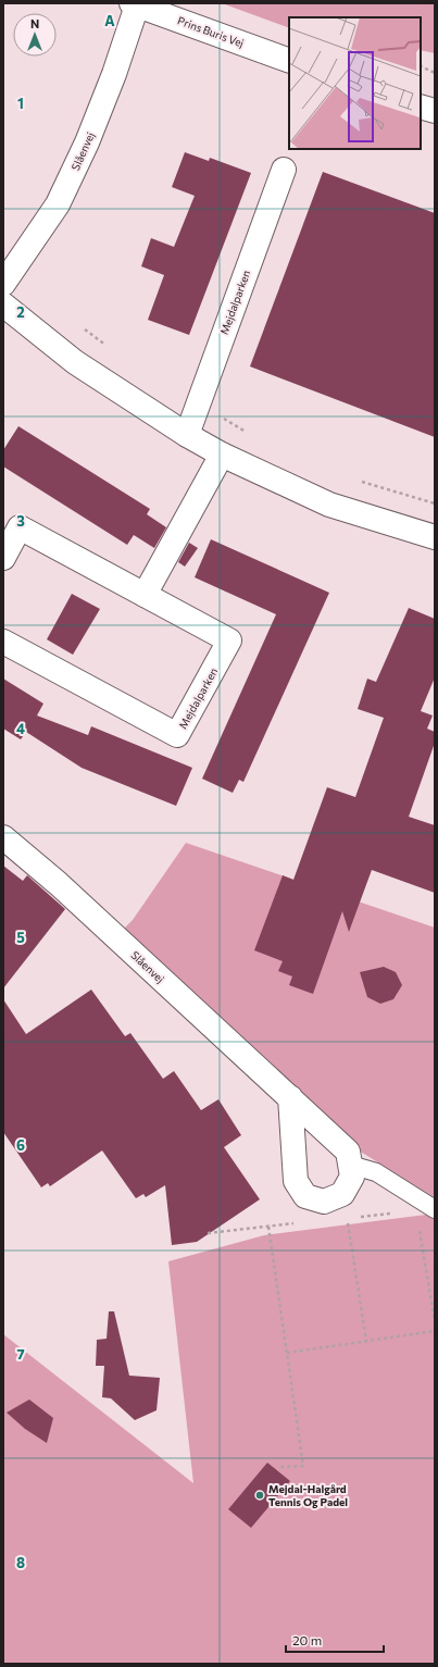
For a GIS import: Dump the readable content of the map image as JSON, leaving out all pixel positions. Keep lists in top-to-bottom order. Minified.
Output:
{"streets":{"street":["Prins Buris Vej","Slåenvej","Mejdalparken"]},"crossings":[["Prins Buris Vej","Slåenvej"]],"places":["Mejdal-Halgård Tennis Og Padel"],"scale_bar":"20 m","north":"top","grid":{"columns":["A"],"rows":["1","2","3","4","5","6","7","8"]}}
